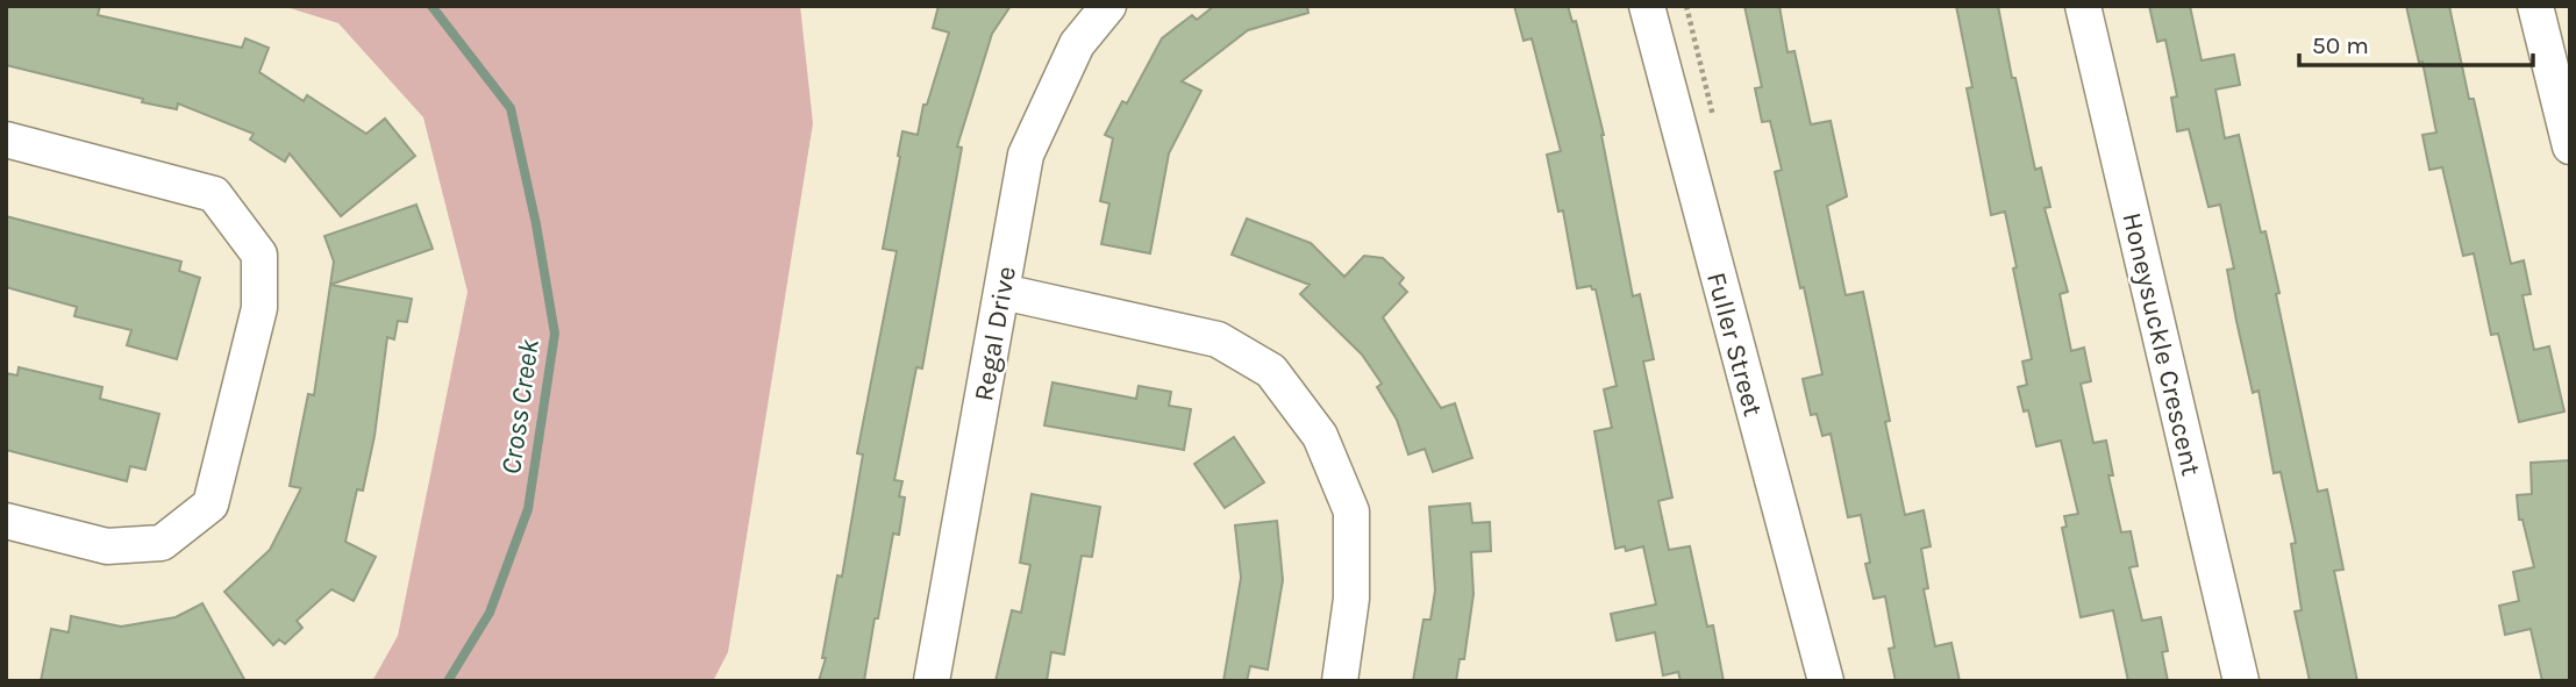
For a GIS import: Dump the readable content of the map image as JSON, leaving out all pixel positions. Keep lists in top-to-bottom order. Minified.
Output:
{"streets":{"street":["Regal Drive","Fuller Street","Honeysuckle Crescent"]},"water":["Cross Creek"],"scale_bar":"50 m"}
